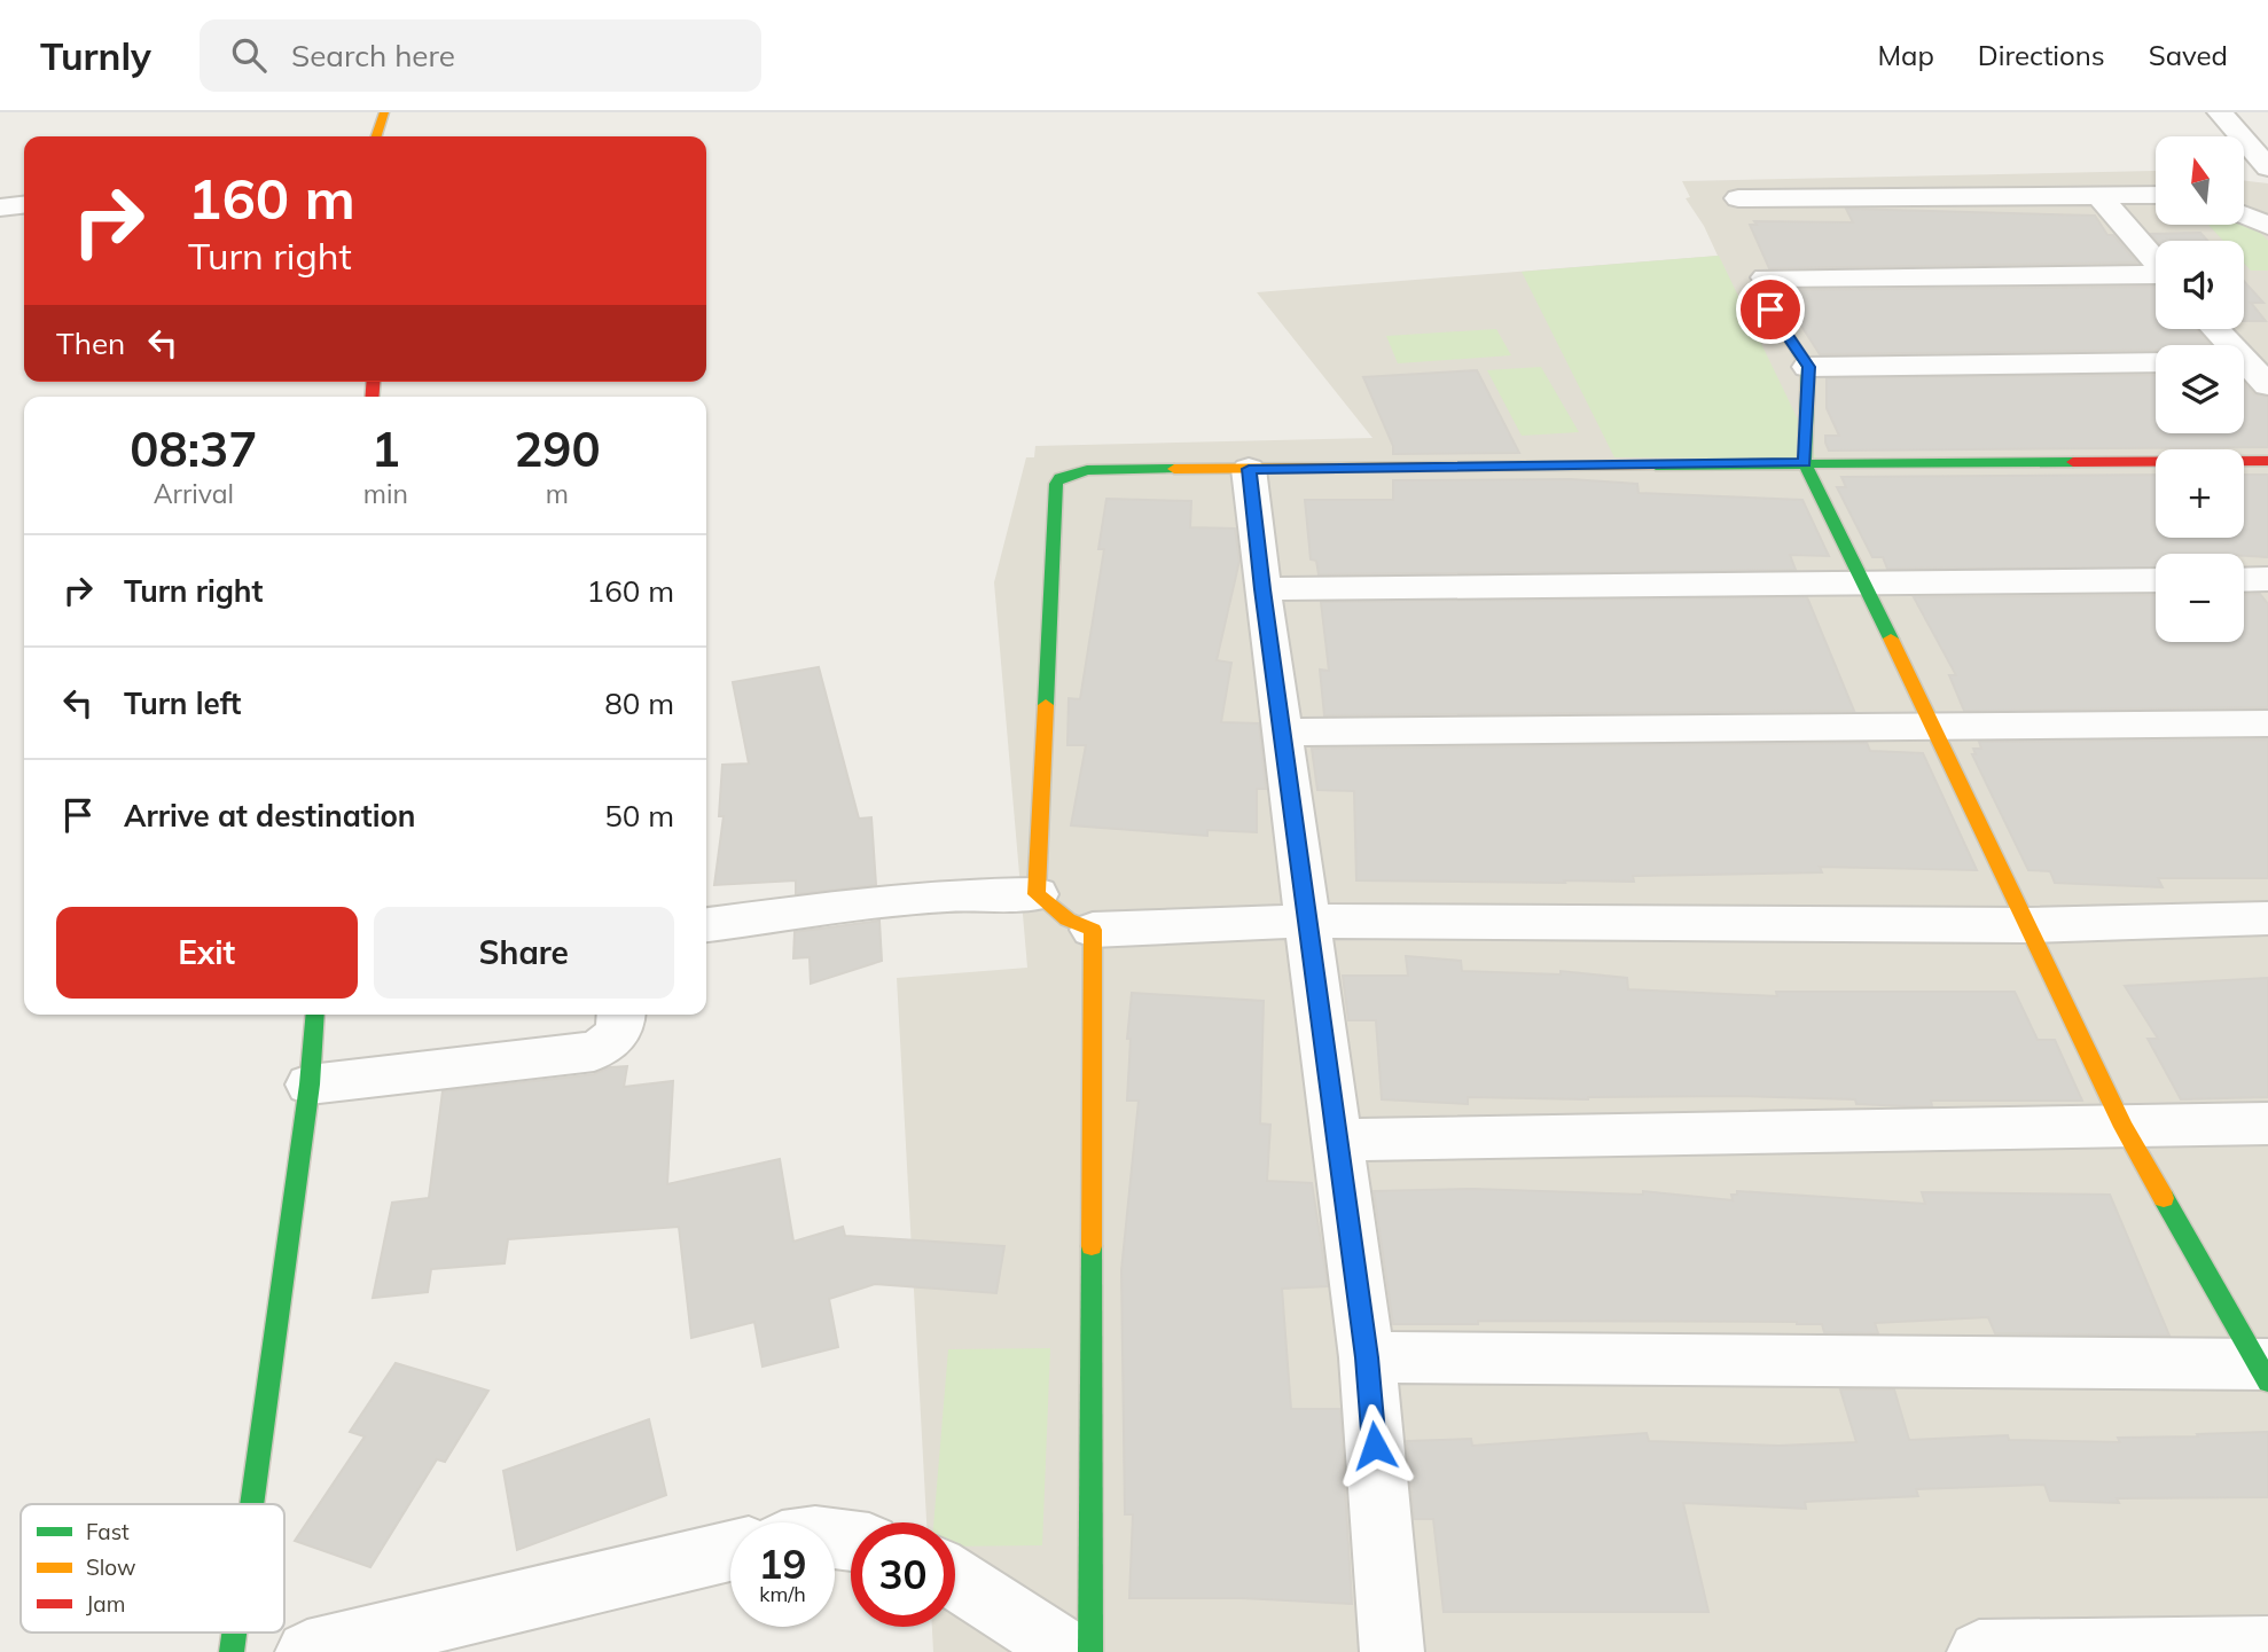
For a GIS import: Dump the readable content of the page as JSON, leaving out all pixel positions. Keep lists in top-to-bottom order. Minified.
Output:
{"legend":["Fast","Slow","Jam"],"north":"top","page":{"header":"Turnly","search":"Search here","nav":["Map","Directions","Saved"],"map_buttons":["+","−"],"turn":["160 m","Turn right"],"then":"Then","eta":["08:37","Arrival","1","min","290","m"],"list":[{"name":"Turn right","value":"160 m"},{"name":"Turn left","value":"80 m"},{"name":"Arrive at destination","value":"50 m"}],"buttons":["Exit","Share"],"speed":"19 km/h","limit":"30"}}
